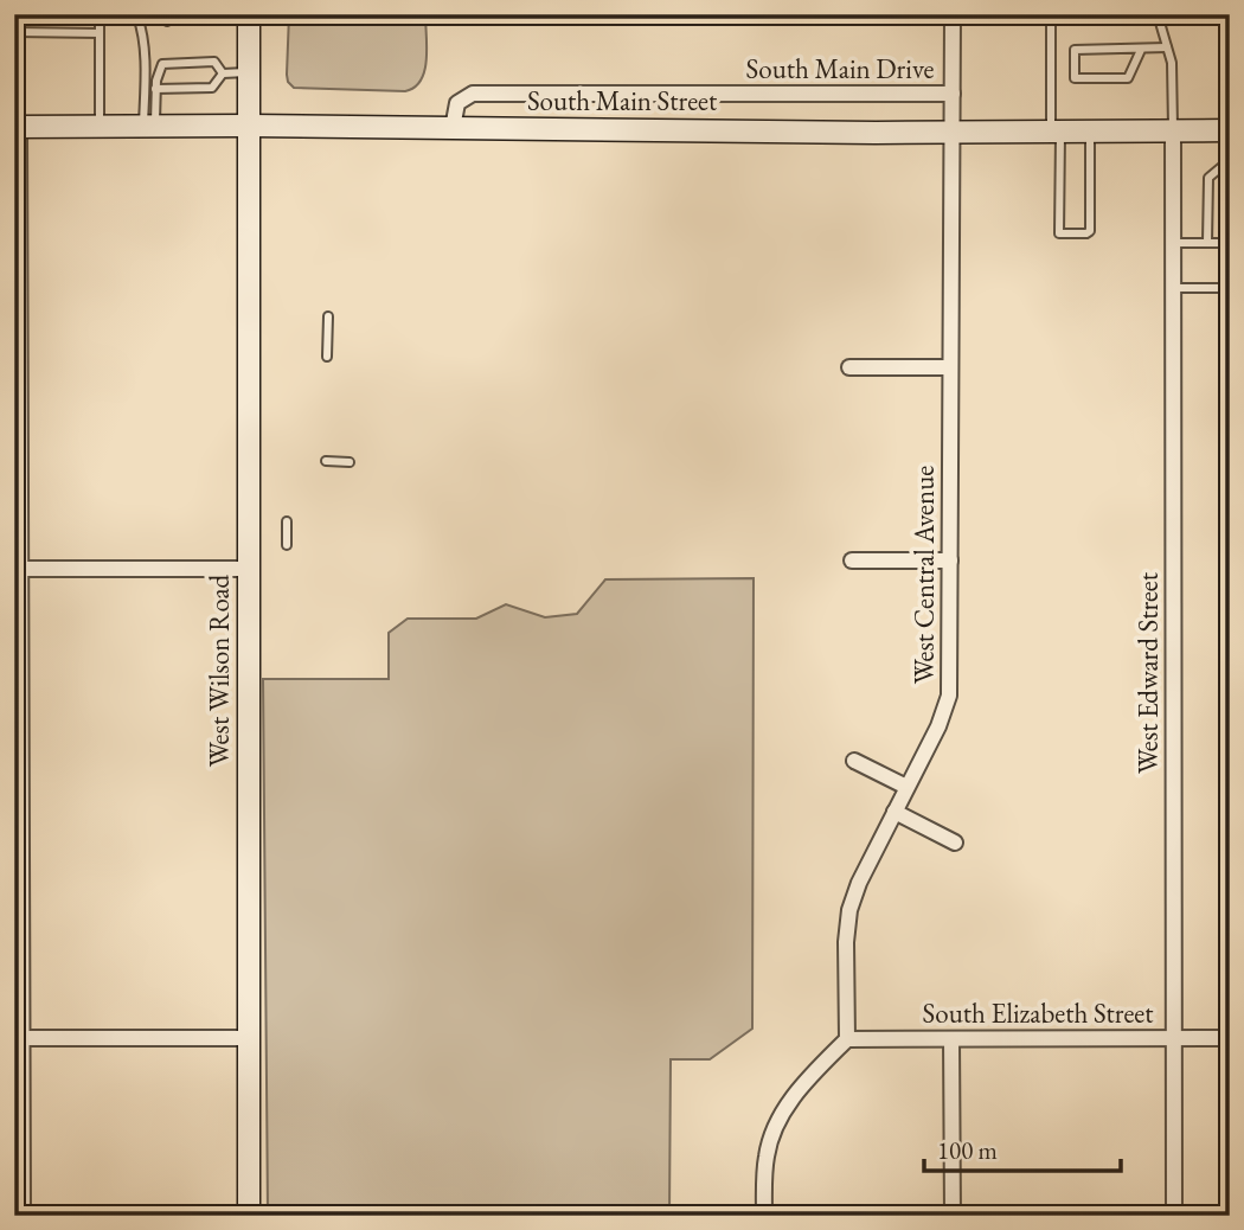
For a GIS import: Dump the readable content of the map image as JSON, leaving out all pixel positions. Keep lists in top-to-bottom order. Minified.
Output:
{"streets":{"street":["South Main Drive","South Main Street","West Central Avenue","West Wilson Road","West Edward Street","South Elizabeth Street"]},"crossings":[["South Main Drive","South Main Street"],["South Main Drive","West Central Avenue"],["South Main Street","West Central Avenue"],["South Main Street","West Wilson Road"],["South Main Street","West Edward Street"],["West Central Avenue","South Elizabeth Street"],["West Edward Street","South Elizabeth Street"]],"scale_bar":"100 m"}
